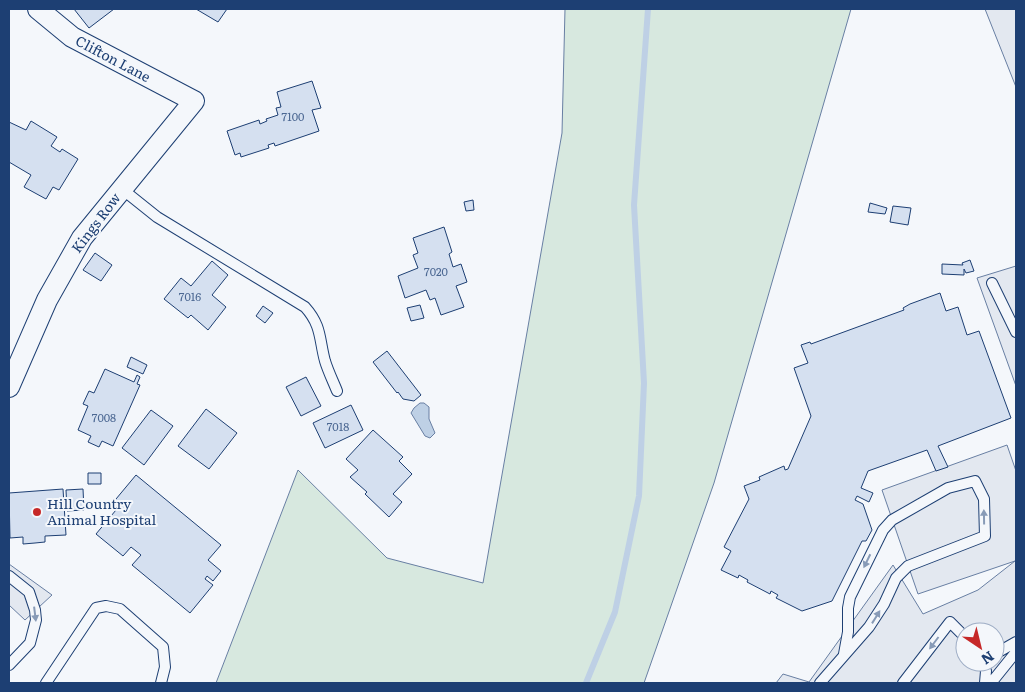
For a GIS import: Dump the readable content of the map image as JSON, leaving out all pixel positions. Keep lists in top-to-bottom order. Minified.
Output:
{"streets":{"street":["Clifton Lane","Kings Row"]},"crossings":[["Clifton Lane","Kings Row"]],"places":["Hill Country Animal Hospital"],"house_numbers":["7100","7020","7016","7008","7018"],"north":"bottom right"}
